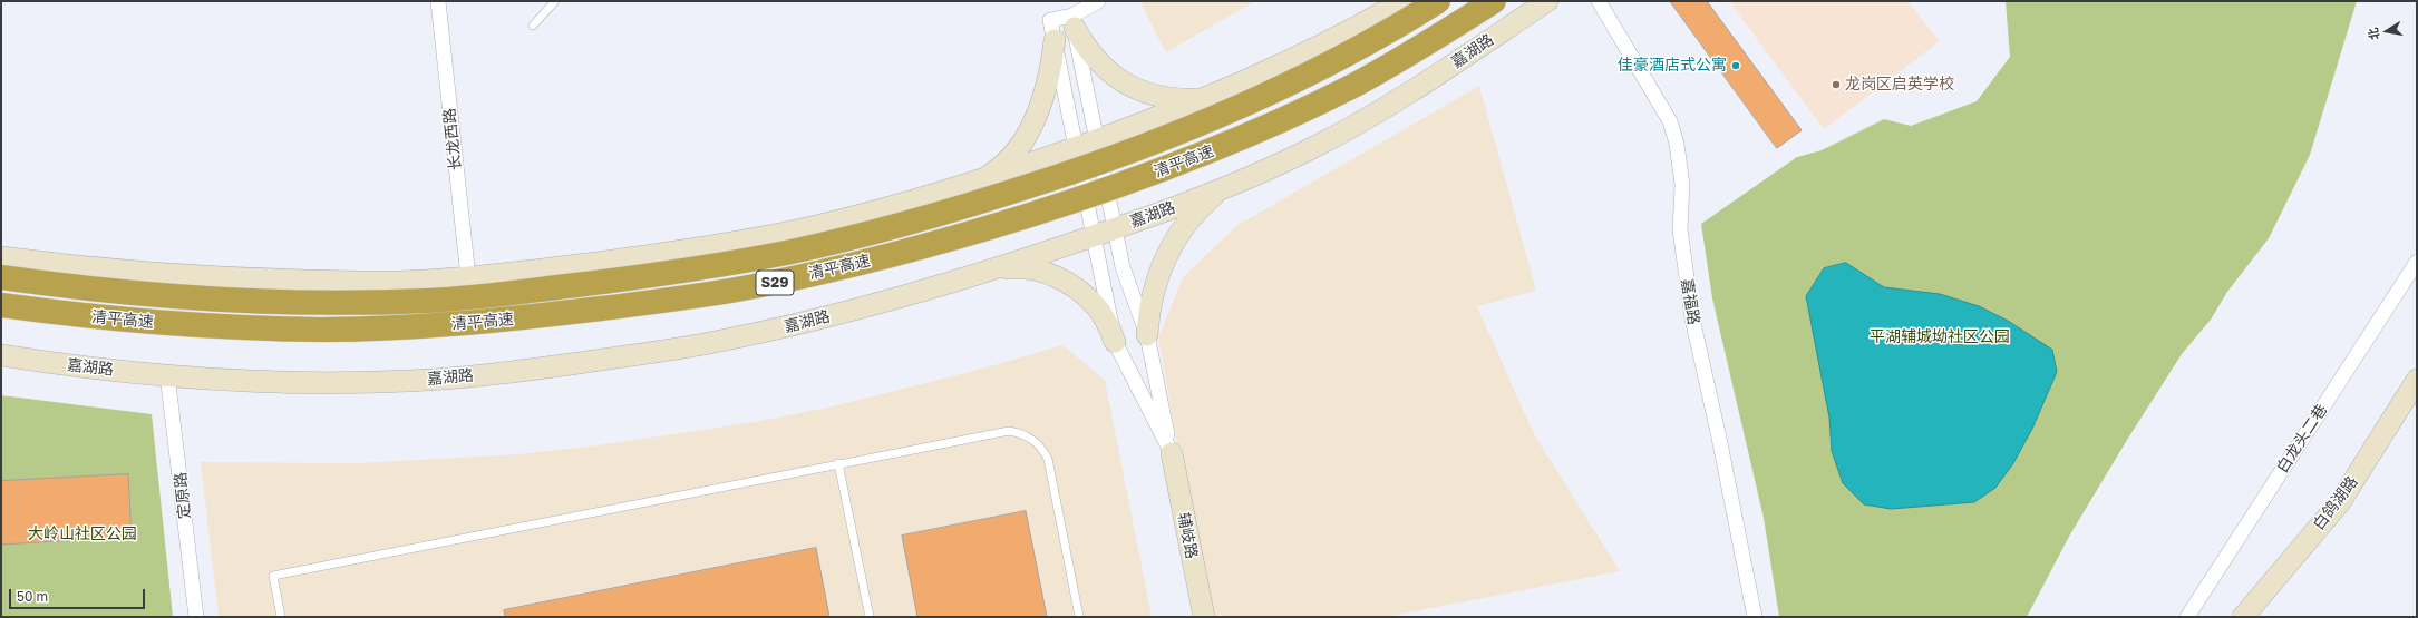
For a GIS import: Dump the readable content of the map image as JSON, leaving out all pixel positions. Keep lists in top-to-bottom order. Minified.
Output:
{"streets":{"highway":["清平高速","S29"],"main road":["嘉湖路","白鸽湖路","辅岐路"],"street":["长龙西路","嘉福路","白龙头二巷","定原路"]},"crossings":[["嘉湖路","定原路"]],"parks":["平湖辅城坳社区公园","大岭山社区公园"],"places":["佳豪酒店式公寓","龙岗区启英学校"],"scale_bar":"50 m","north":"left"}
